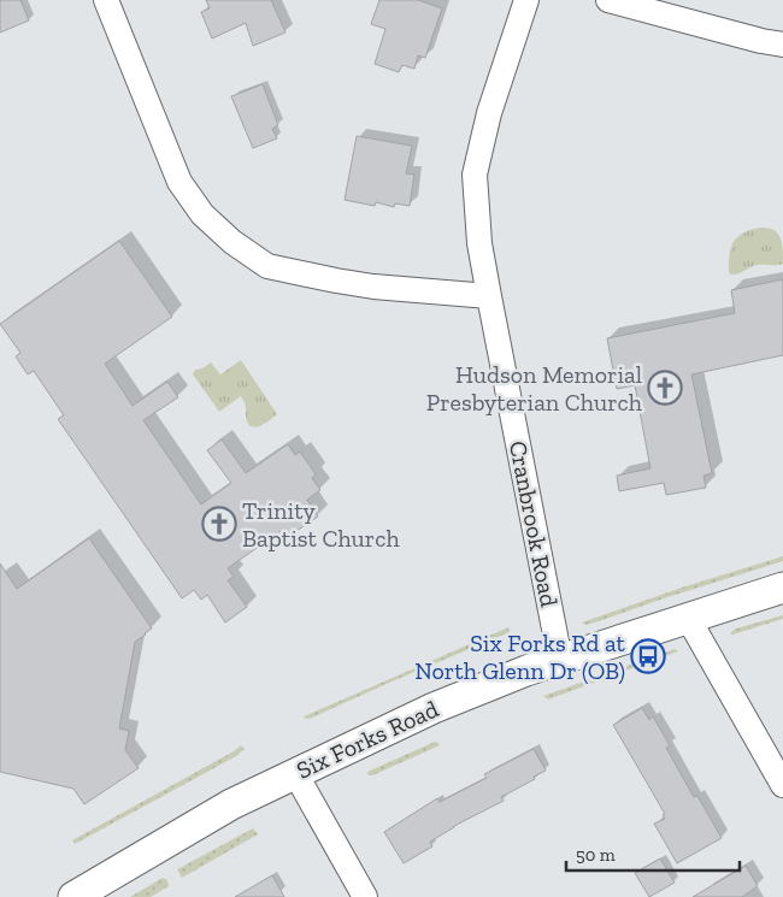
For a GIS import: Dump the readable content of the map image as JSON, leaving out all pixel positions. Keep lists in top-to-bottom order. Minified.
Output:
{"streets":{"main road":["Six Forks Road"],"street":["Cranbrook Road"]},"crossings":[["Cranbrook Road","Six Forks Road"]],"places":{"church":["Hudson Memorial Presbyterian Church","Trinity Baptist Church"],"bus stop":["Six Forks Rd at North Glenn Dr (OB)"]},"scale_bar":"50 m"}
